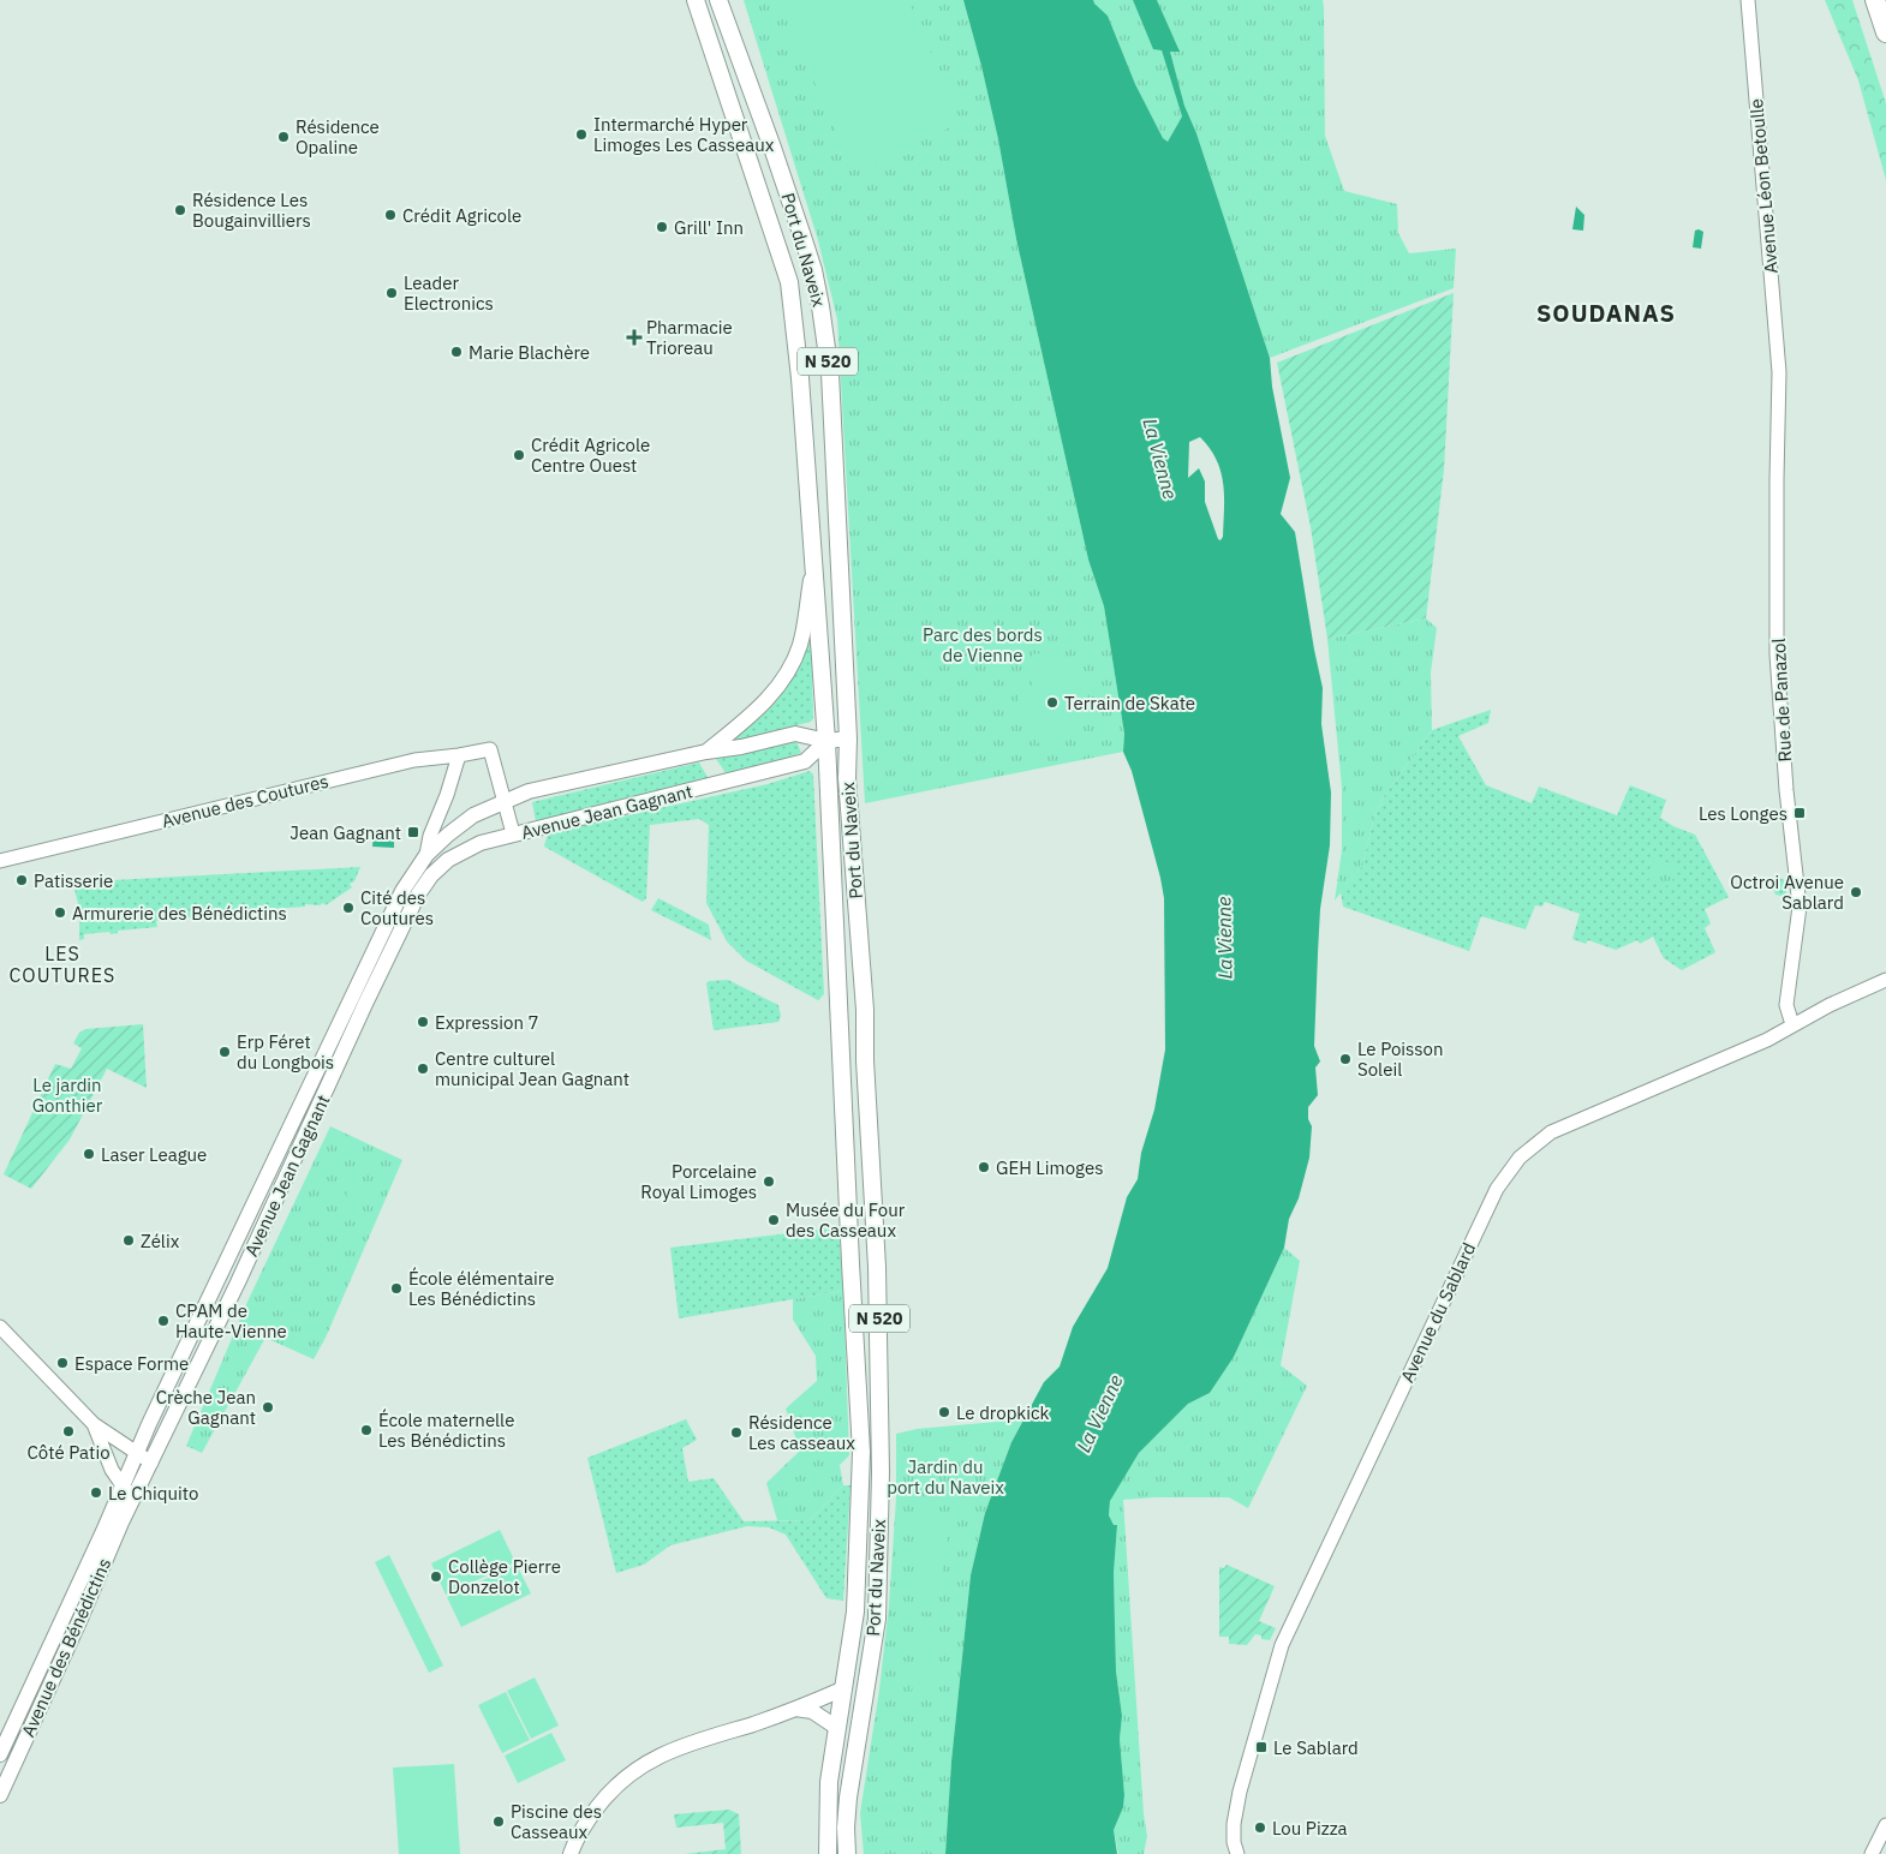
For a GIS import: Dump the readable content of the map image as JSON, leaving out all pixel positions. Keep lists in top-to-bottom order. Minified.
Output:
{"streets":{"main road":["Port du Naveix","N 520","Avenue Jean Gagnant","Avenue des Bénédictins"],"street":["Avenue Léon Betoulle","Rue de Panazol","Avenue des Coutures","Avenue du Sablard"]},"crossings":[["Avenue Léon Betoulle","Rue de Panazol"],["Port du Naveix","N 520"],["Port du Naveix","Avenue Jean Gagnant"],["Rue de Panazol","Avenue du Sablard"],["Avenue des Coutures","Avenue Jean Gagnant"],["Avenue Jean Gagnant","Avenue des Bénédictins"]],"districts":["SOUDANAS","LES COUTURES"],"water":["La Vienne"],"parks":["Parc des bords de Vienne","Le jardin Gonthier","Jardin du port du Naveix"],"places":{"other":["Intermarché Hyper Limoges Les Casseaux","Résidence Opaline","Résidence Les Bougainvilliers","Crédit Agricole","Grill' Inn","Leader Electronics","Marie Blachère","Crédit Agricole Centre Ouest","Terrain de Skate","Patisserie","Octroi Avenue Sablard","Cité des Coutures","Armurerie des Bénédictins","Expression 7","Erp Féret du Longbois","Le Poisson Soleil","Centre culturel municipal Jean Gagnant","Laser League","GEH Limoges","Porcelaine Royal Limoges","Musée du Four des Casseaux","Zélix","École élémentaire Les Bénédictins","CPAM de Haute-Vienne","Espace Forme","Crèche Jean Gagnant","Le dropkick","École maternelle Les Bénédictins","Côté Patio","Résidence Les casseaux","Le Chiquito","Collège Pierre Donzelot","Piscine des Casseaux","Lou Pizza"],"health":["Pharmacie Trioreau"],"transit":["Les Longes","Jean Gagnant","Le Sablard"]}}
